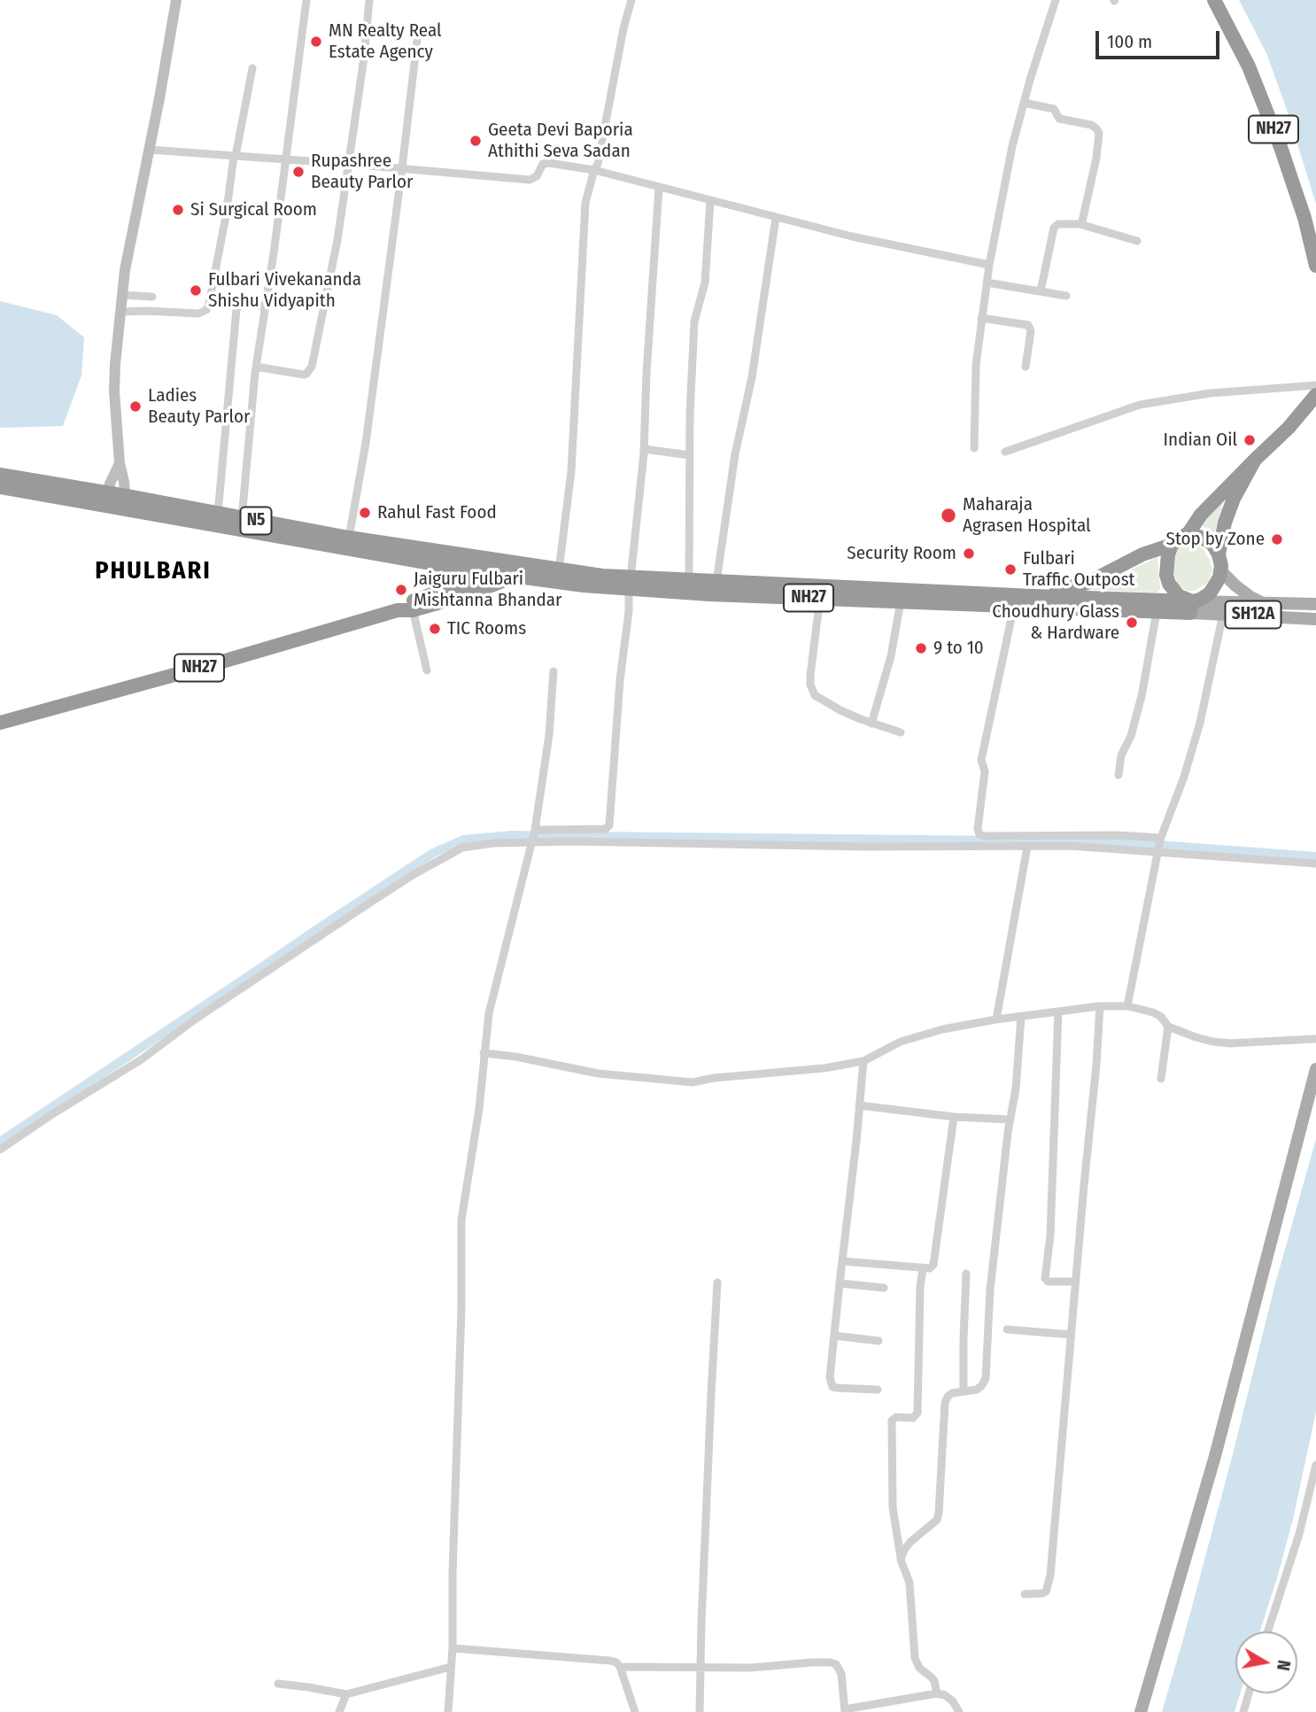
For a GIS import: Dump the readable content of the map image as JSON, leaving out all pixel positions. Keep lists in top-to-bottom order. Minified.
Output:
{"streets":{"highway":["NH27","N5"],"main road":["SH12A"]},"crossings":[["NH27","N5"],["NH27","SH12A"]],"districts":["PHULBARI"],"places":["MN Realty Real Estate Agency","Geeta Devi Baporia Athithi Seva Sadan","Rupashree Beauty Parlor","Si Surgical Room","Fulbari Vivekananda Shishu Vidyapith","Ladies Beauty Parlor","Indian Oil","Rahul Fast Food","Maharaja Agrasen Hospital","Stop by Zone","Security Room","Fulbari Traffic Outpost","Jaiguru Fulbari Mishtanna Bhandar","Choudhury Glass & Hardware","TIC Rooms","9 to 10"],"scale_bar":"100 m","north":"right"}
